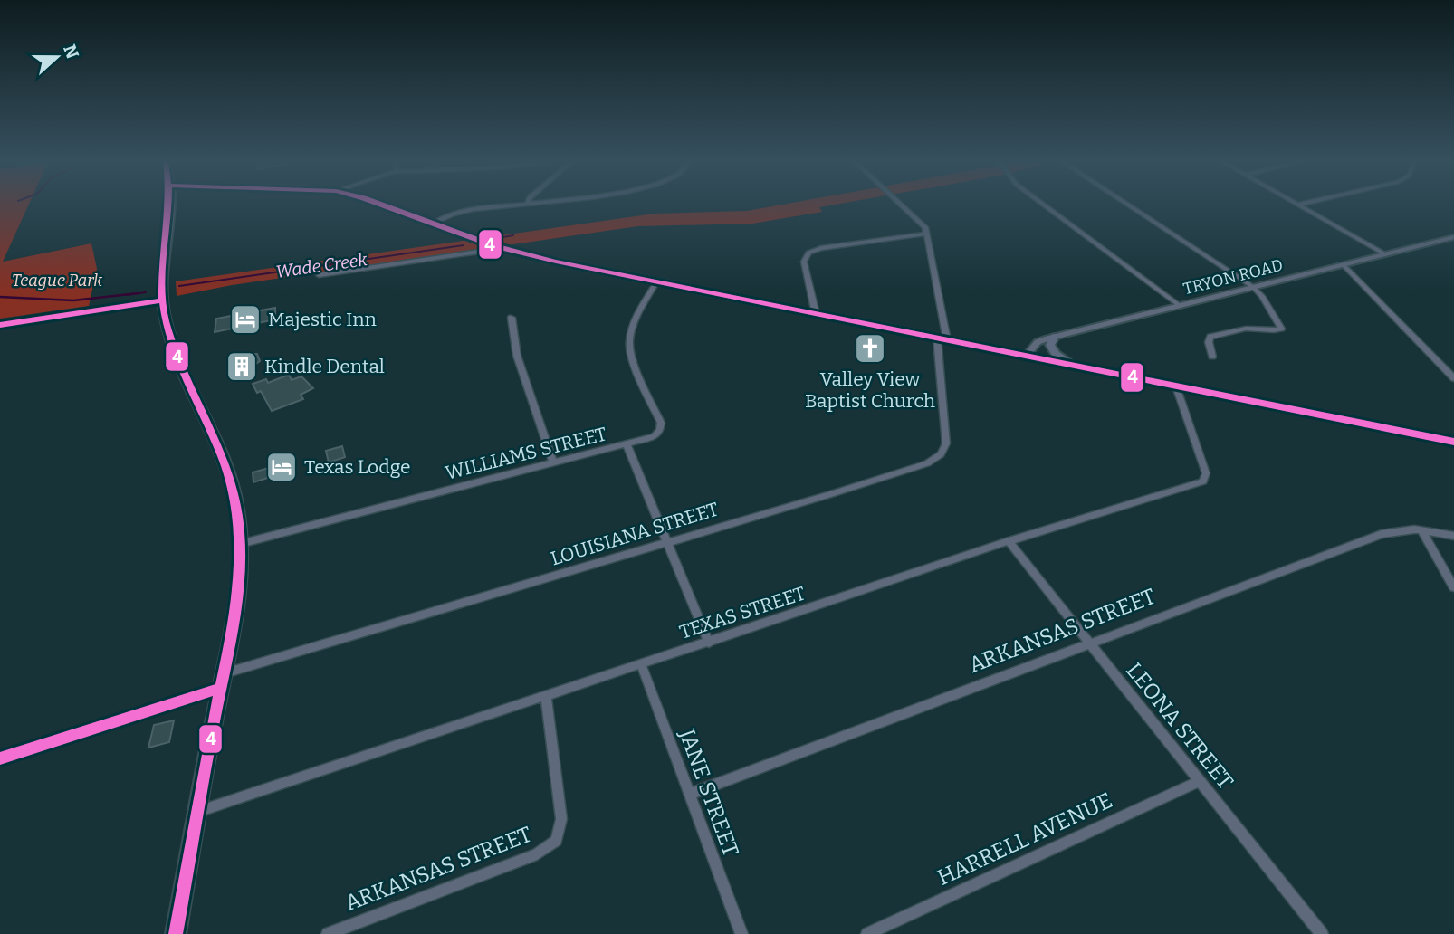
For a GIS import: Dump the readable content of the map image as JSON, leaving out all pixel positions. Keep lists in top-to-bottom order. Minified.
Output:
{"streets":{"street":["TRYON ROAD","WILLIAMS STREET","LOUISIANA STREET","TEXAS STREET","ARKANSAS STREET","LEONA STREET","JANE STREET","HARRELL AVENUE"]},"crossings":[["TEXAS STREET","ARKANSAS STREET"],["TEXAS STREET","LEONA STREET"],["TEXAS STREET","JANE STREET"],["ARKANSAS STREET","LEONA STREET"],["ARKANSAS STREET","JANE STREET"],["LEONA STREET","HARRELL AVENUE"]],"water":["Wade Creek"],"parks":["Teague Park"],"places":{"hotel":["Majestic Inn","Texas Lodge"],"church":["Valley View Baptist Church"],"building":["Kindle Dental"]},"lines":["transit line 4"],"north":"right"}
